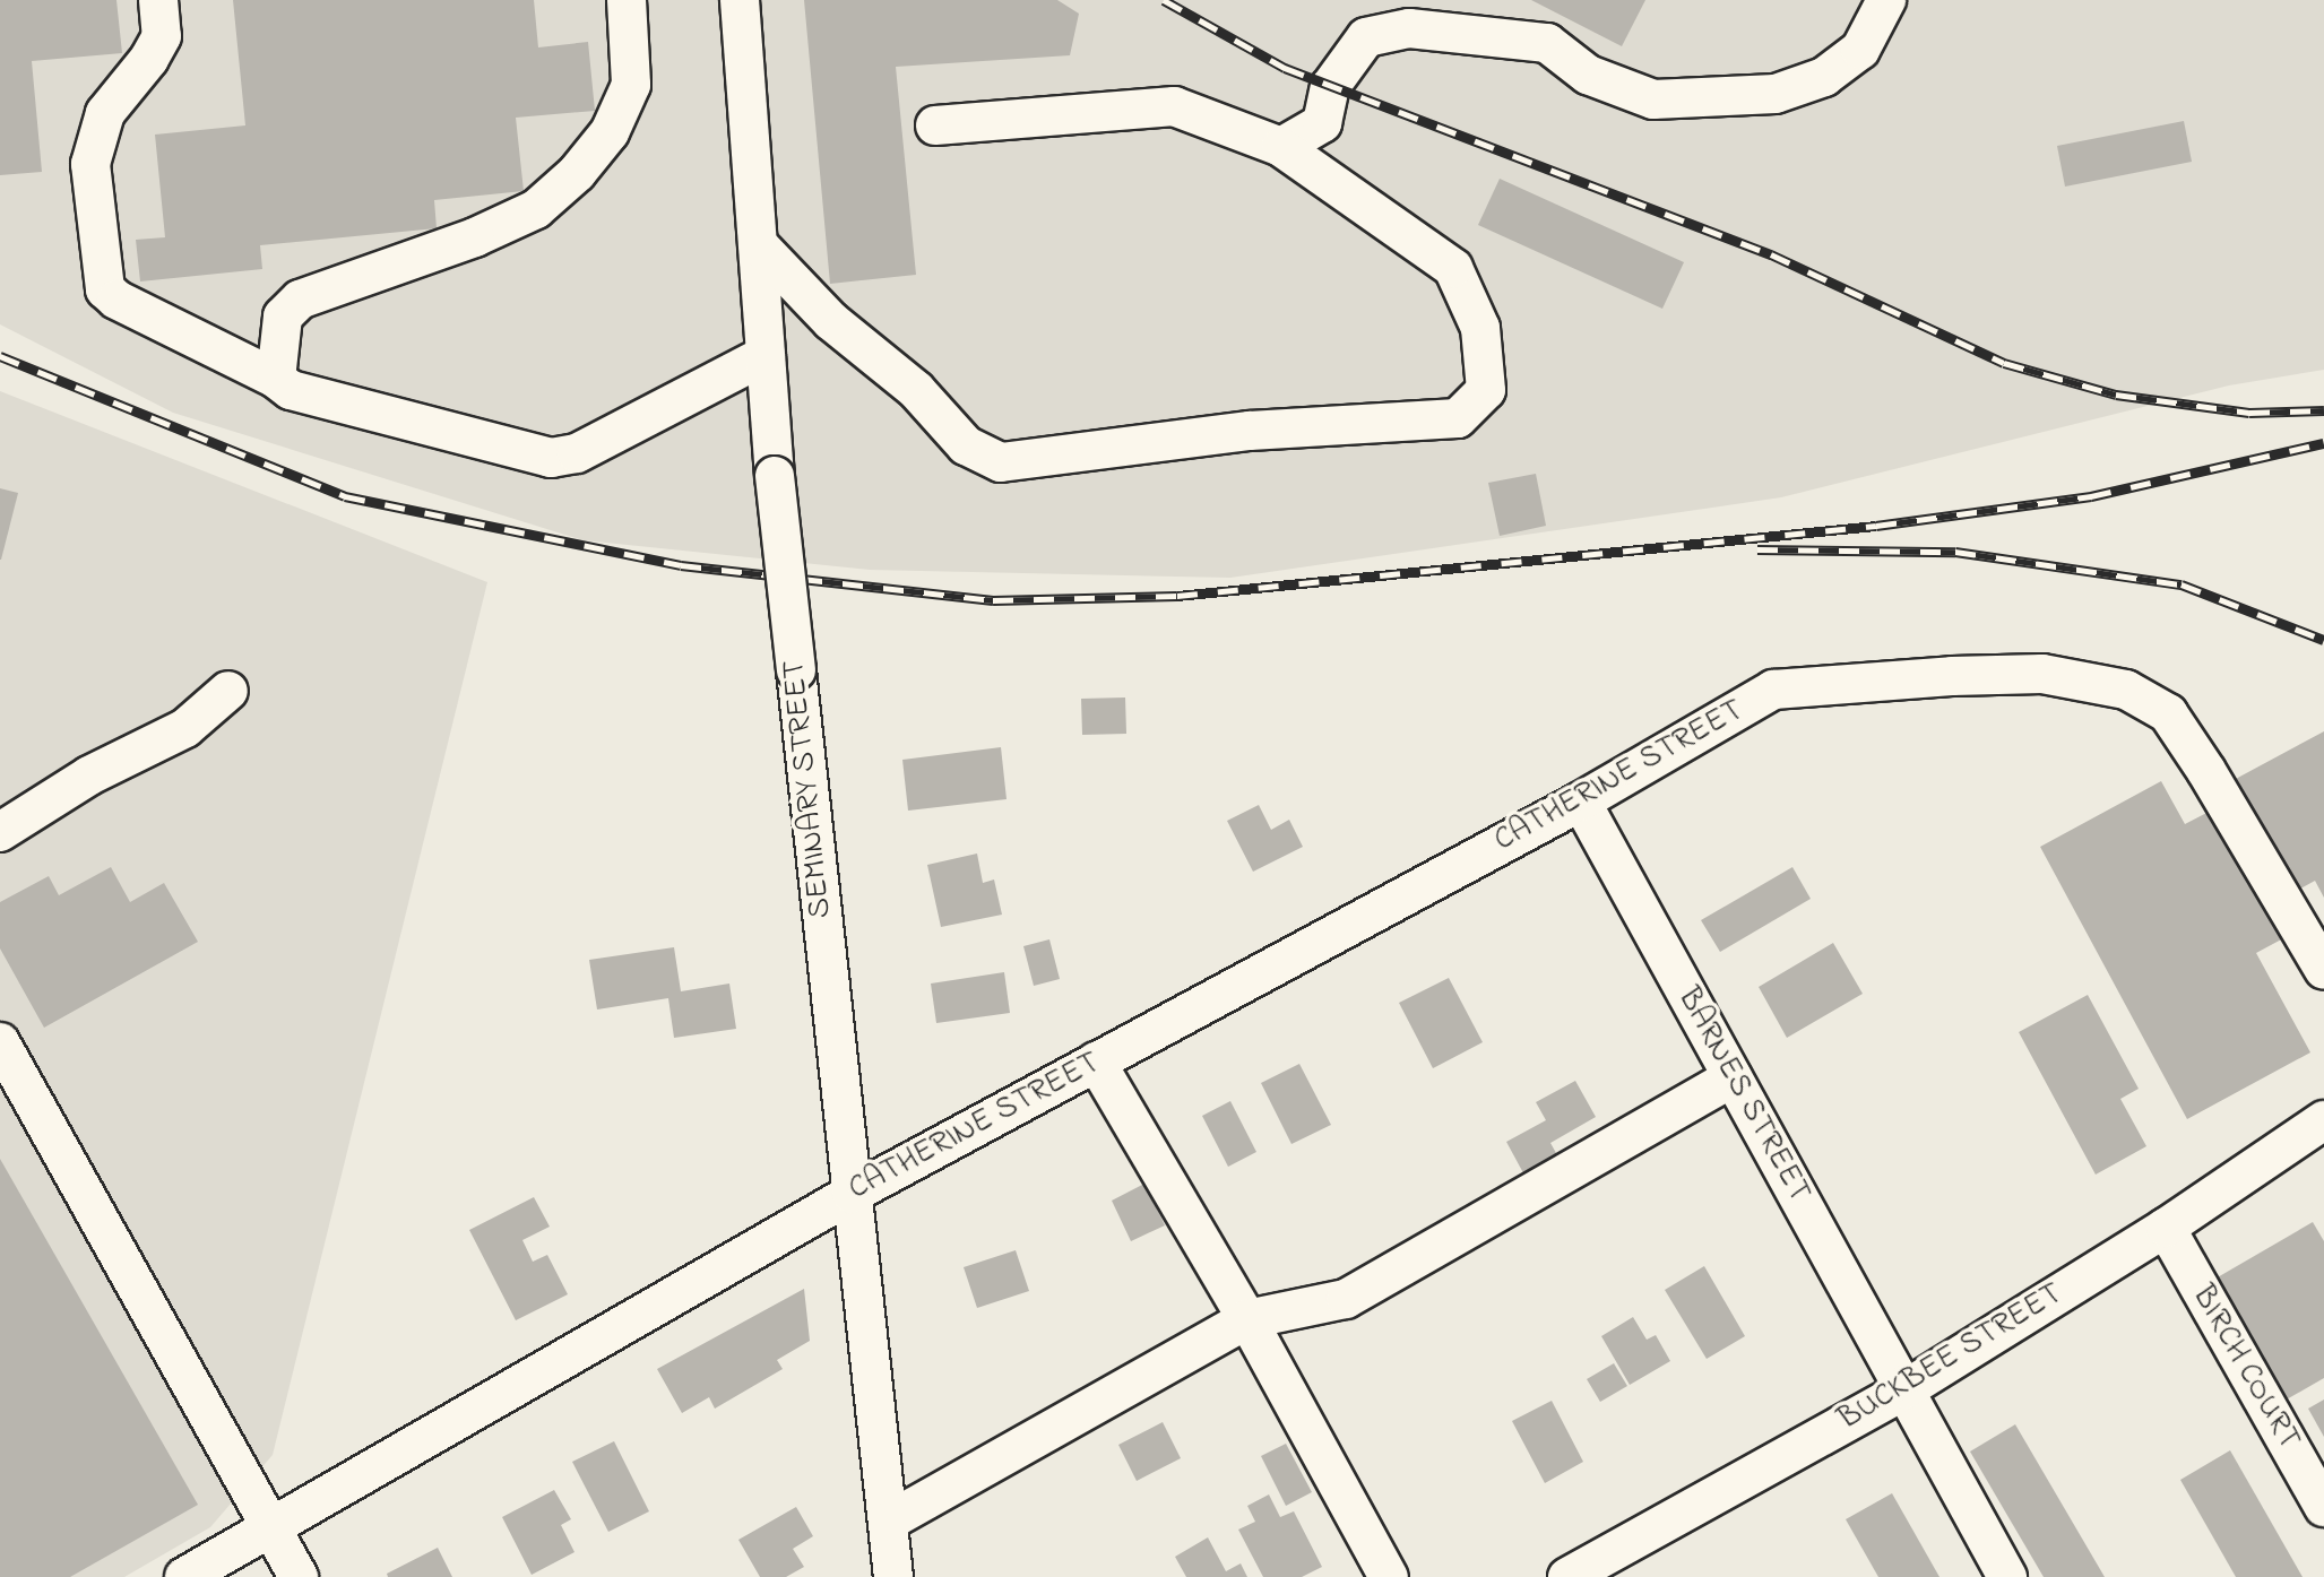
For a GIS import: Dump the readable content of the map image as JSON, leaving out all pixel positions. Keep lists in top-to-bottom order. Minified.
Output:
{"streets":{"street":["CATHERINE STREET","SEMINARY STREET","BARNES STREET","BUCKBEE STREET","BIRCH COURT"]},"crossings":[["CATHERINE STREET","SEMINARY STREET"],["CATHERINE STREET","BARNES STREET"],["BARNES STREET","BUCKBEE STREET"],["BUCKBEE STREET","BIRCH COURT"]]}
